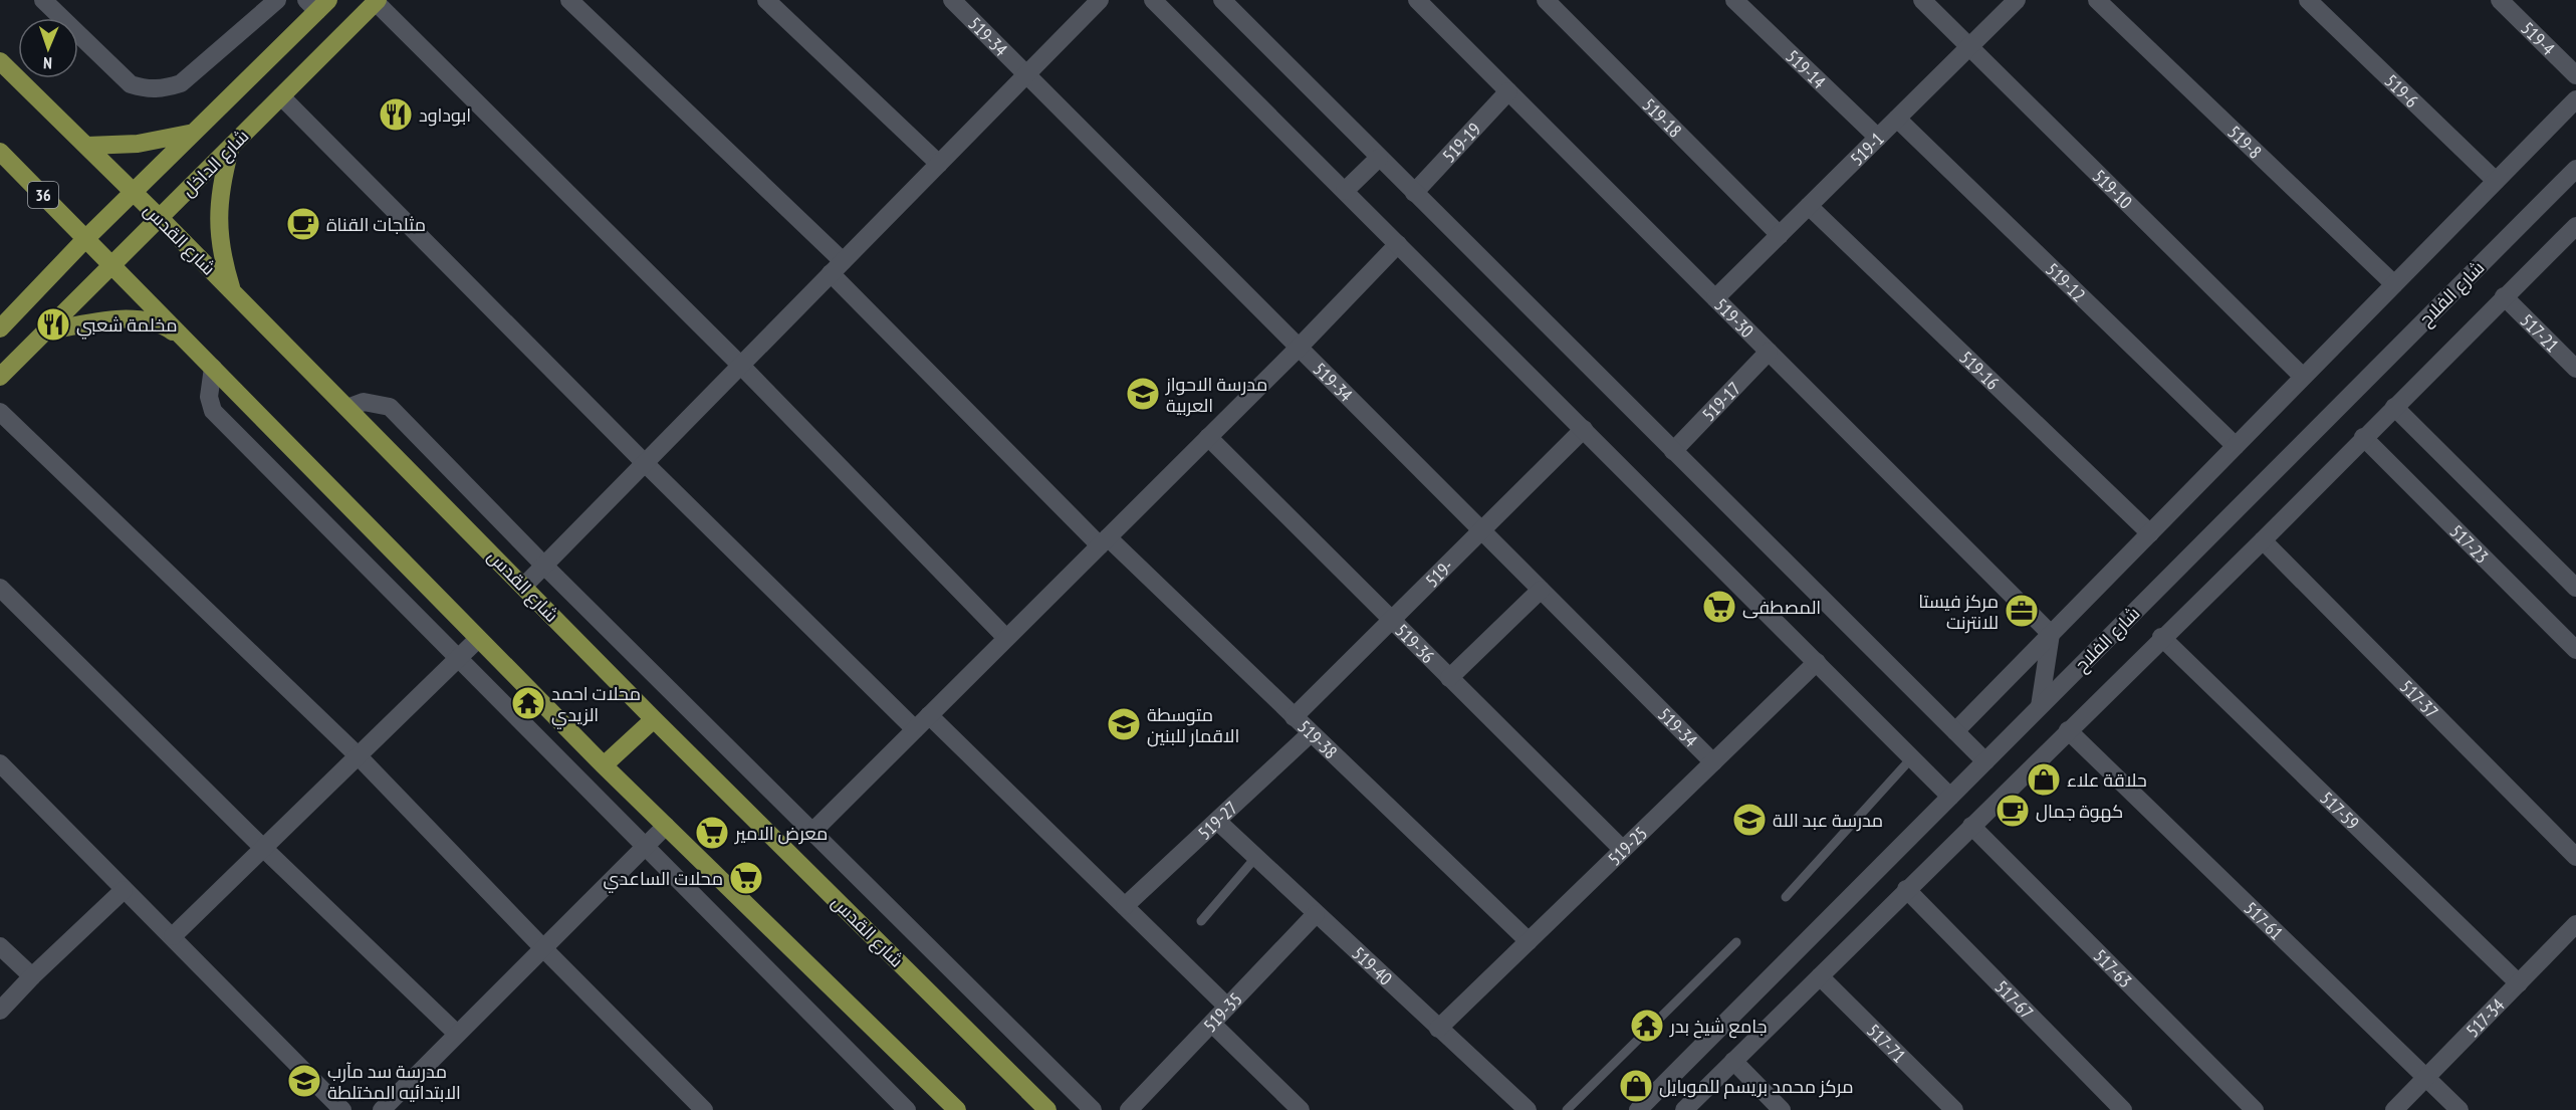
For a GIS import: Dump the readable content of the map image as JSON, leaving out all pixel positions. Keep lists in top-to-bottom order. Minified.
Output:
{"streets":{"main road":["شارع الداخل","36","شارع القدس"],"street":["519-34","519-4","519-14","519-6","519-18","519-19","519-8","519-1","519-10","519-12","شارع الفلاح","519-30","517-21","519-16","519-17","517-23","519-","519-36","517-37","519-38","517-59","519-27","519-25","517-61","519-40","517-63","517-67","519-35","517-34","517-71"]},"crossings":[["519-34","519-"],["519-34","519-25"],["519-14","519-1"],["519-18","519-1"],["519-19","519-30"],["519-1","519-10"],["519-1","519-12"],["519-1","519-30"],["519-1","519-16"],["شارع الداخل","36"],["شارع الداخل","شارع القدس"],["شارع الفلاح","517-21"],["شارع الفلاح","517-23"],["شارع الفلاح","517-37"],["شارع الفلاح","517-59"],["شارع الفلاح","517-61"],["شارع الفلاح","517-63"],["شارع الفلاح","517-67"],["شارع الفلاح","517-71"],["519-30","519-17"],["519-","519-36"],["519-","519-38"],["519-36","519-25"],["519-38","519-27"],["519-38","519-25"],["517-59","517-34"],["519-27","519-40"],["519-25","519-40"],["517-61","517-34"],["519-40","519-35"]],"places":{"restaurant":["ابوداود","مخلمة شعبي"],"cafe":["مثلجات القناة","كهوة جمال"],"school or university":["مدرسة الاحواز العربية","متوسطة الاقمار للبنين","مدرسة عبد اللة","مدرسة سد مآرب الابتدائيه المختلطة"],"supermarket":["المصطفى","معرض الامير","محلات الساعدي"],"office":["مركز فيستا للانترنت"],"temple":["محلات احمد الزيدي","جامع شيخ بدر"],"shop":["حلاقة علاء","مركز محمد بريسم للموبايل"]},"north":"bottom"}
